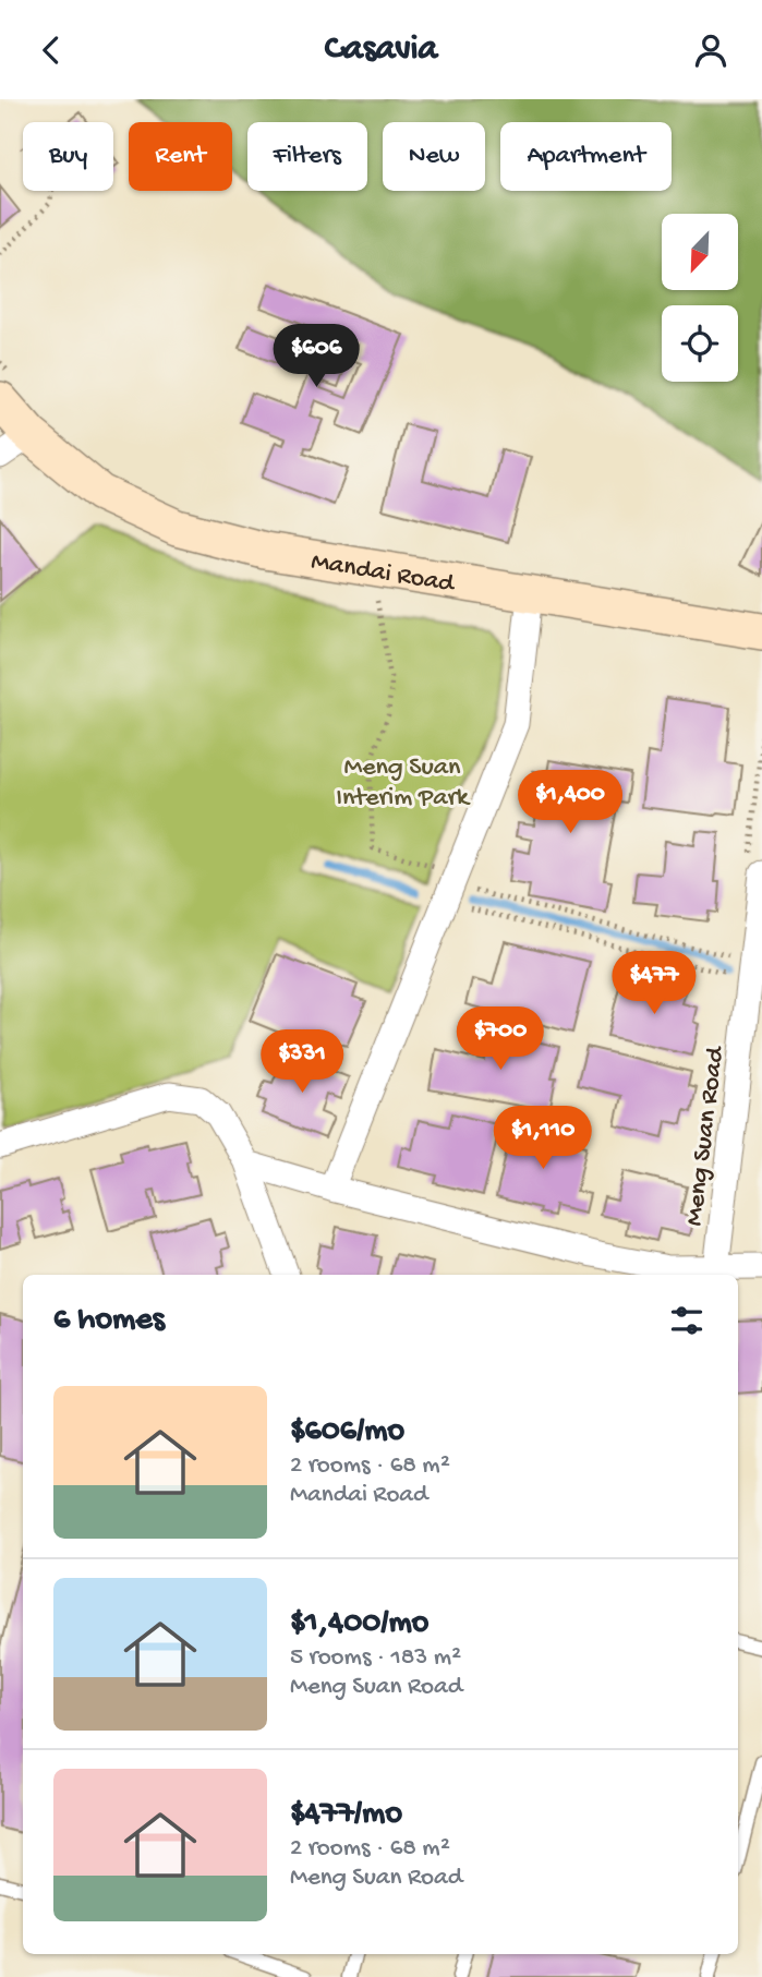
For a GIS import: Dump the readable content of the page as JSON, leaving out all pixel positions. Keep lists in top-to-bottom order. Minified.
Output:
{"streets":{"main road":["Mandai Road"],"street":["Meng Suan Road"]},"parks":["Meng Suan Interim Park"],"north":"bottom left","page":{"header":"Casavia","chip":["Buy","Rent","Filters","New","Apartment"],"price":["$606","$1,400","$477","$700","$331","$1,110"],"heading":"6 homes","list":[{"name":"$606/mo","note":"2 rooms · 68 m² · Mandai Road"},{"name":"$1,400/mo","note":"5 rooms · 183 m² · Meng Suan Road"},{"name":"$477/mo","note":"2 rooms · 68 m² · Meng Suan Road"}]}}
